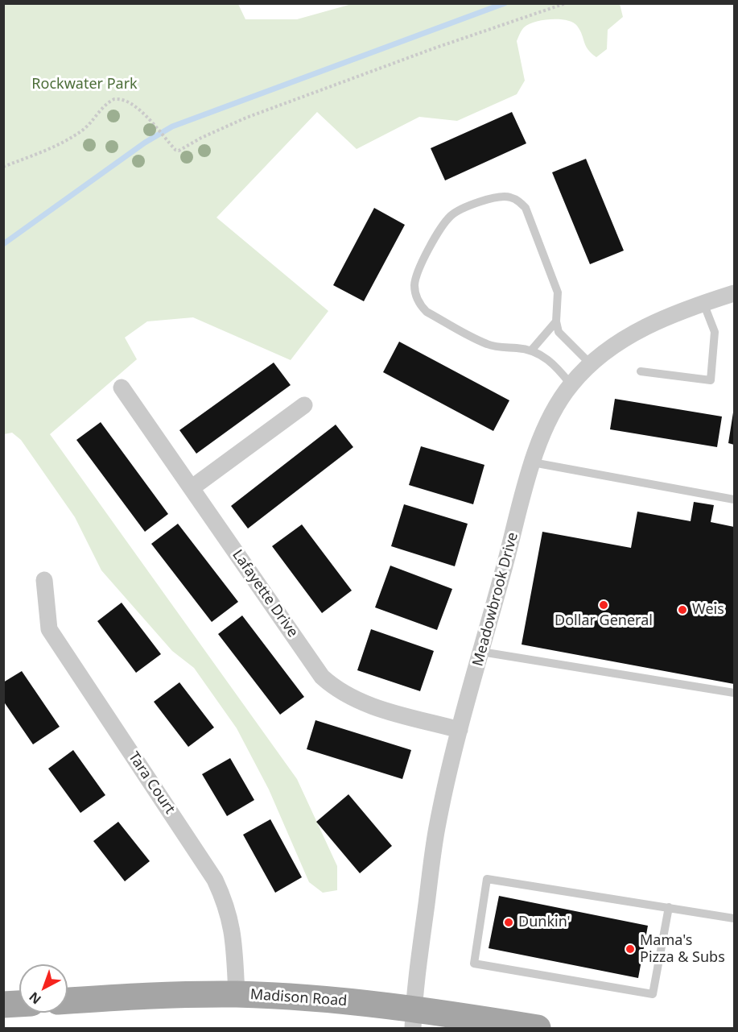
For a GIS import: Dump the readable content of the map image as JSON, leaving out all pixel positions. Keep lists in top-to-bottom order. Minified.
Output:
{"streets":{"main road":["Madison Road"],"street":["Lafayette Drive","Meadowbrook Drive","Tara Court"]},"crossings":[["Lafayette Drive","Meadowbrook Drive"],["Meadowbrook Drive","Madison Road"],["Tara Court","Madison Road"]],"parks":["Rockwater Park"],"places":["Dollar General","Weis","Dunkin'","Mama's Pizza & Subs"],"north":"bottom left"}
